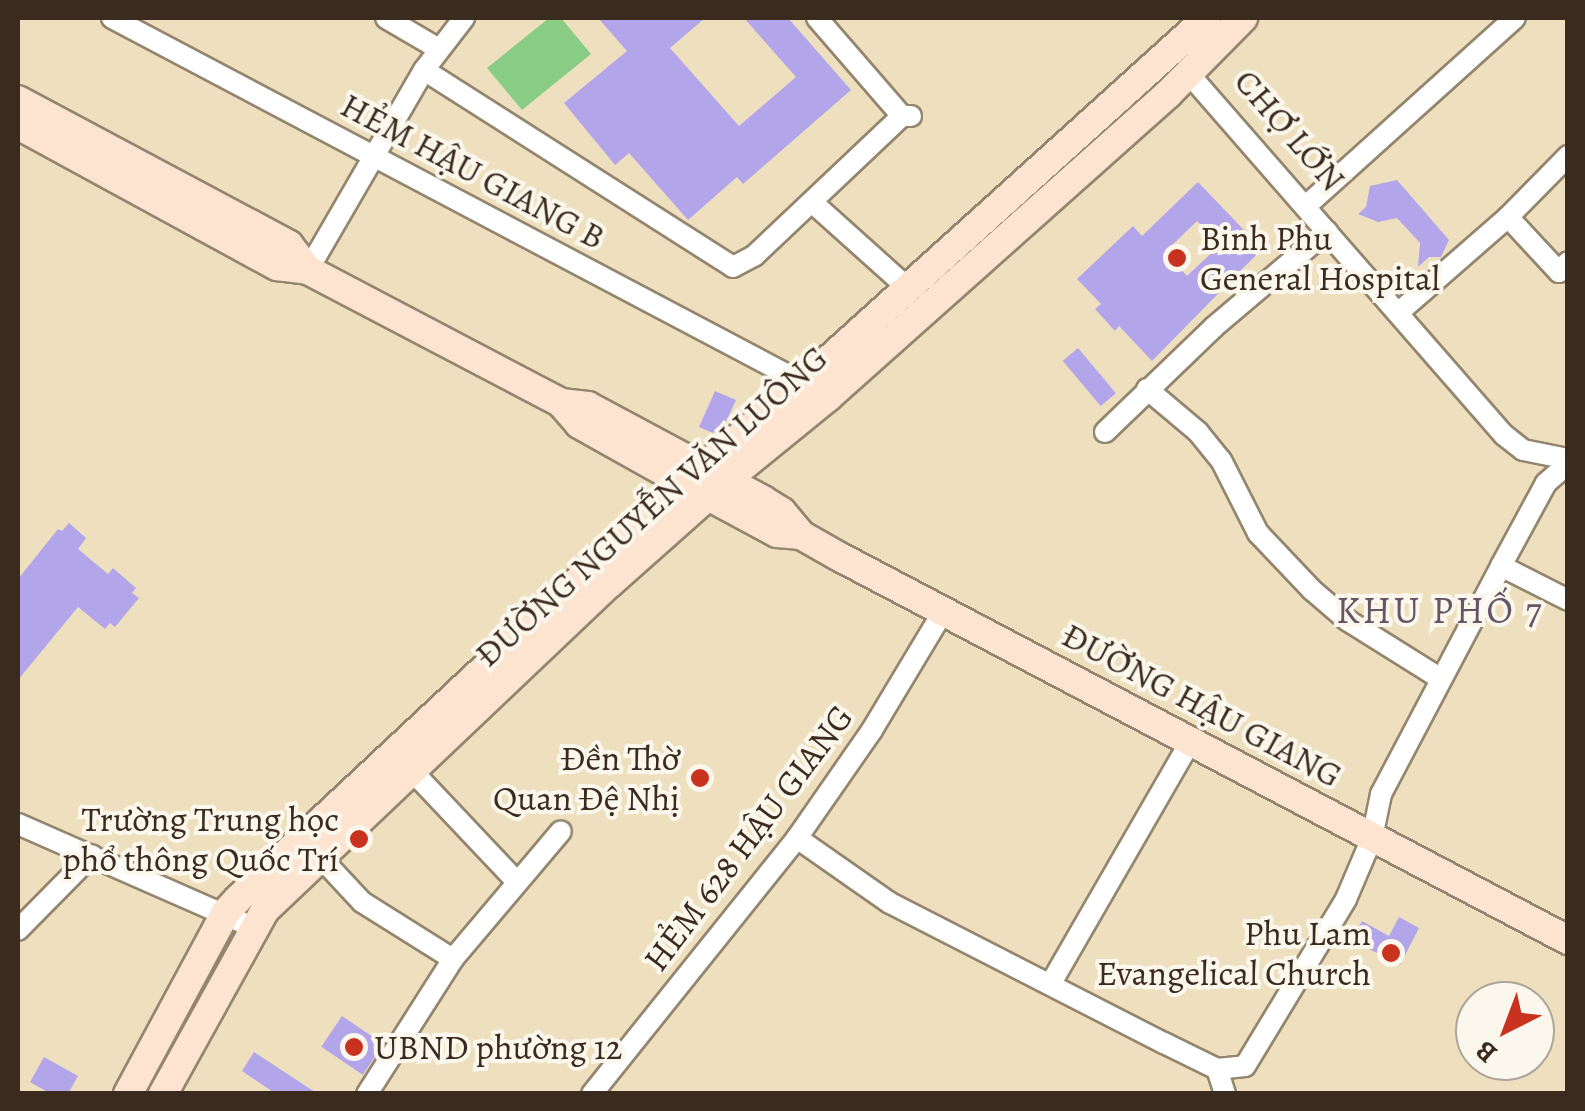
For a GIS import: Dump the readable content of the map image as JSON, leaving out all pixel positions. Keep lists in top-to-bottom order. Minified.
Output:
{"streets":{"main road":["CHỢ LỚN","ĐƯỜNG NGUYỄN VĂN LUÔNG","ĐƯỜNG HẬU GIANG"],"street":["HẺM HẬU GIANG B","HẺM 628 HẬU GIANG"]},"crossings":[["CHỢ LỚN","ĐƯỜNG NGUYỄN VĂN LUÔNG"],["HẺM HẬU GIANG B","ĐƯỜNG NGUYỄN VĂN LUÔNG"],["ĐƯỜNG NGUYỄN VĂN LUÔNG","ĐƯỜNG HẬU GIANG"],["ĐƯỜNG HẬU GIANG","HẺM 628 HẬU GIANG"]],"districts":["KHU PHỐ 7"],"places":["Binh Phu General Hospital","Đền Thờ Quan Đệ Nhị","Trường Trung học phổ thông Quốc Trí","Phu Lam Evangelical Church","UBND phường 12"],"north":"bottom left"}
